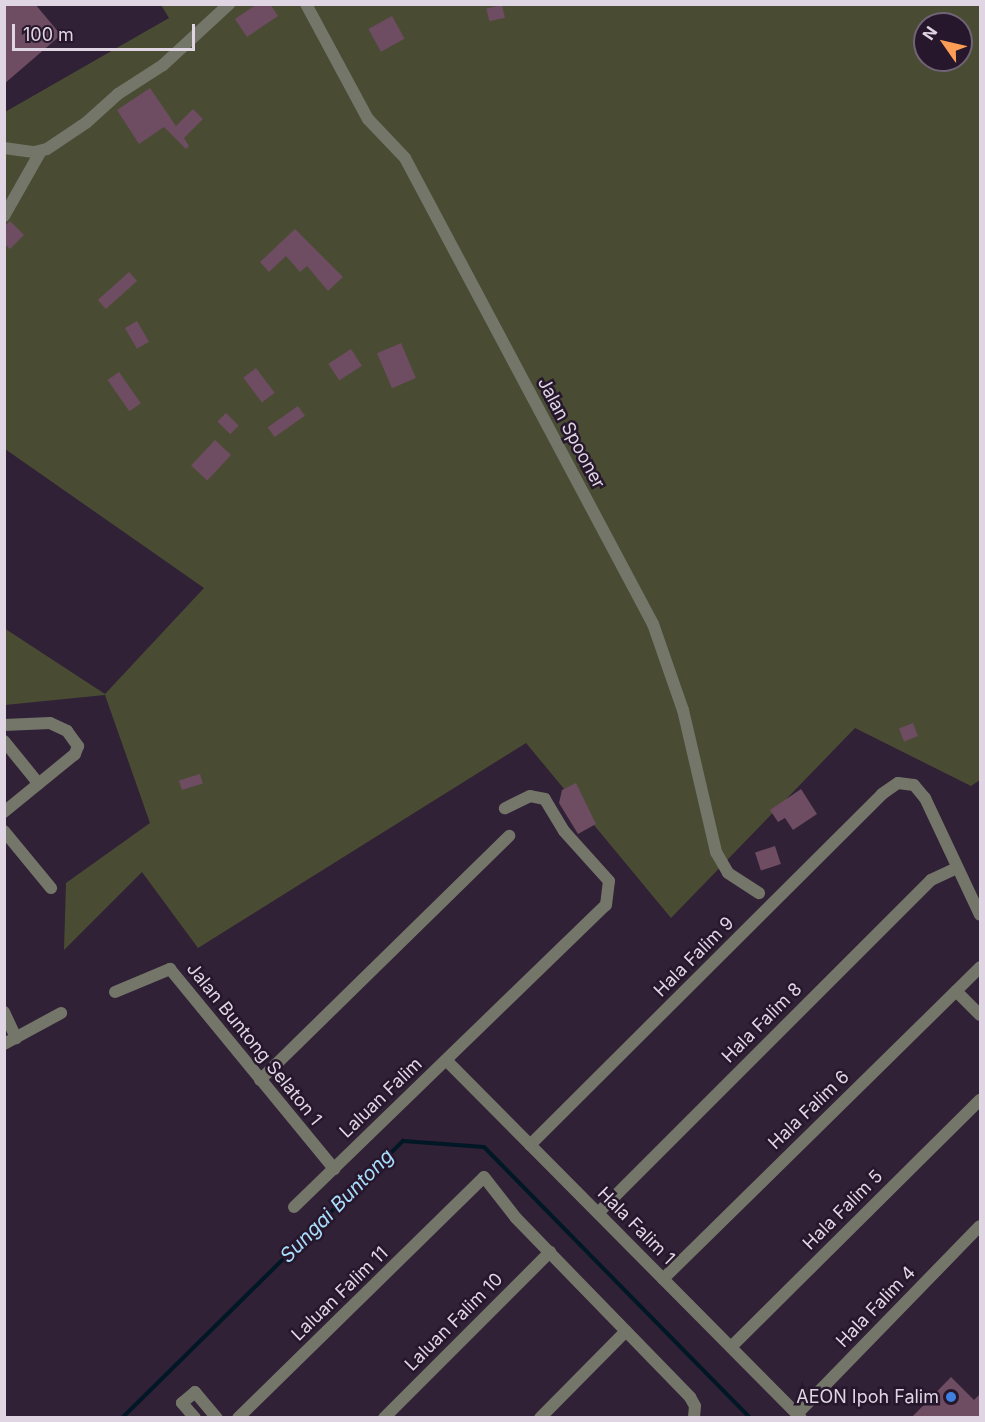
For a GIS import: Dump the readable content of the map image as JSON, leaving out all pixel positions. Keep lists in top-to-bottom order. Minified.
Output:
{"streets":{"street":["Jalan Spooner","Hala Falim 9","Hala Falim 8","Jalan Buntong Selaton 1","Laluan Falim","Hala Falim 6","Hala Falim 5","Hala Falim 1","Laluan Falim 11","Hala Falim 4","Laluan Falim 10"]},"crossings":[["Hala Falim 9","Hala Falim 8"],["Hala Falim 9","Hala Falim 1"],["Hala Falim 8","Hala Falim 1"],["Jalan Buntong Selaton 1","Laluan Falim"],["Laluan Falim","Hala Falim 1"],["Hala Falim 6","Hala Falim 1"],["Hala Falim 5","Hala Falim 1"],["Hala Falim 1","Hala Falim 4"],["Laluan Falim 11","Laluan Falim 10"]],"water":["Sungai Buntong"],"places":["AEON Ipoh Falim"],"scale_bar":"100 m","north":"top left"}
